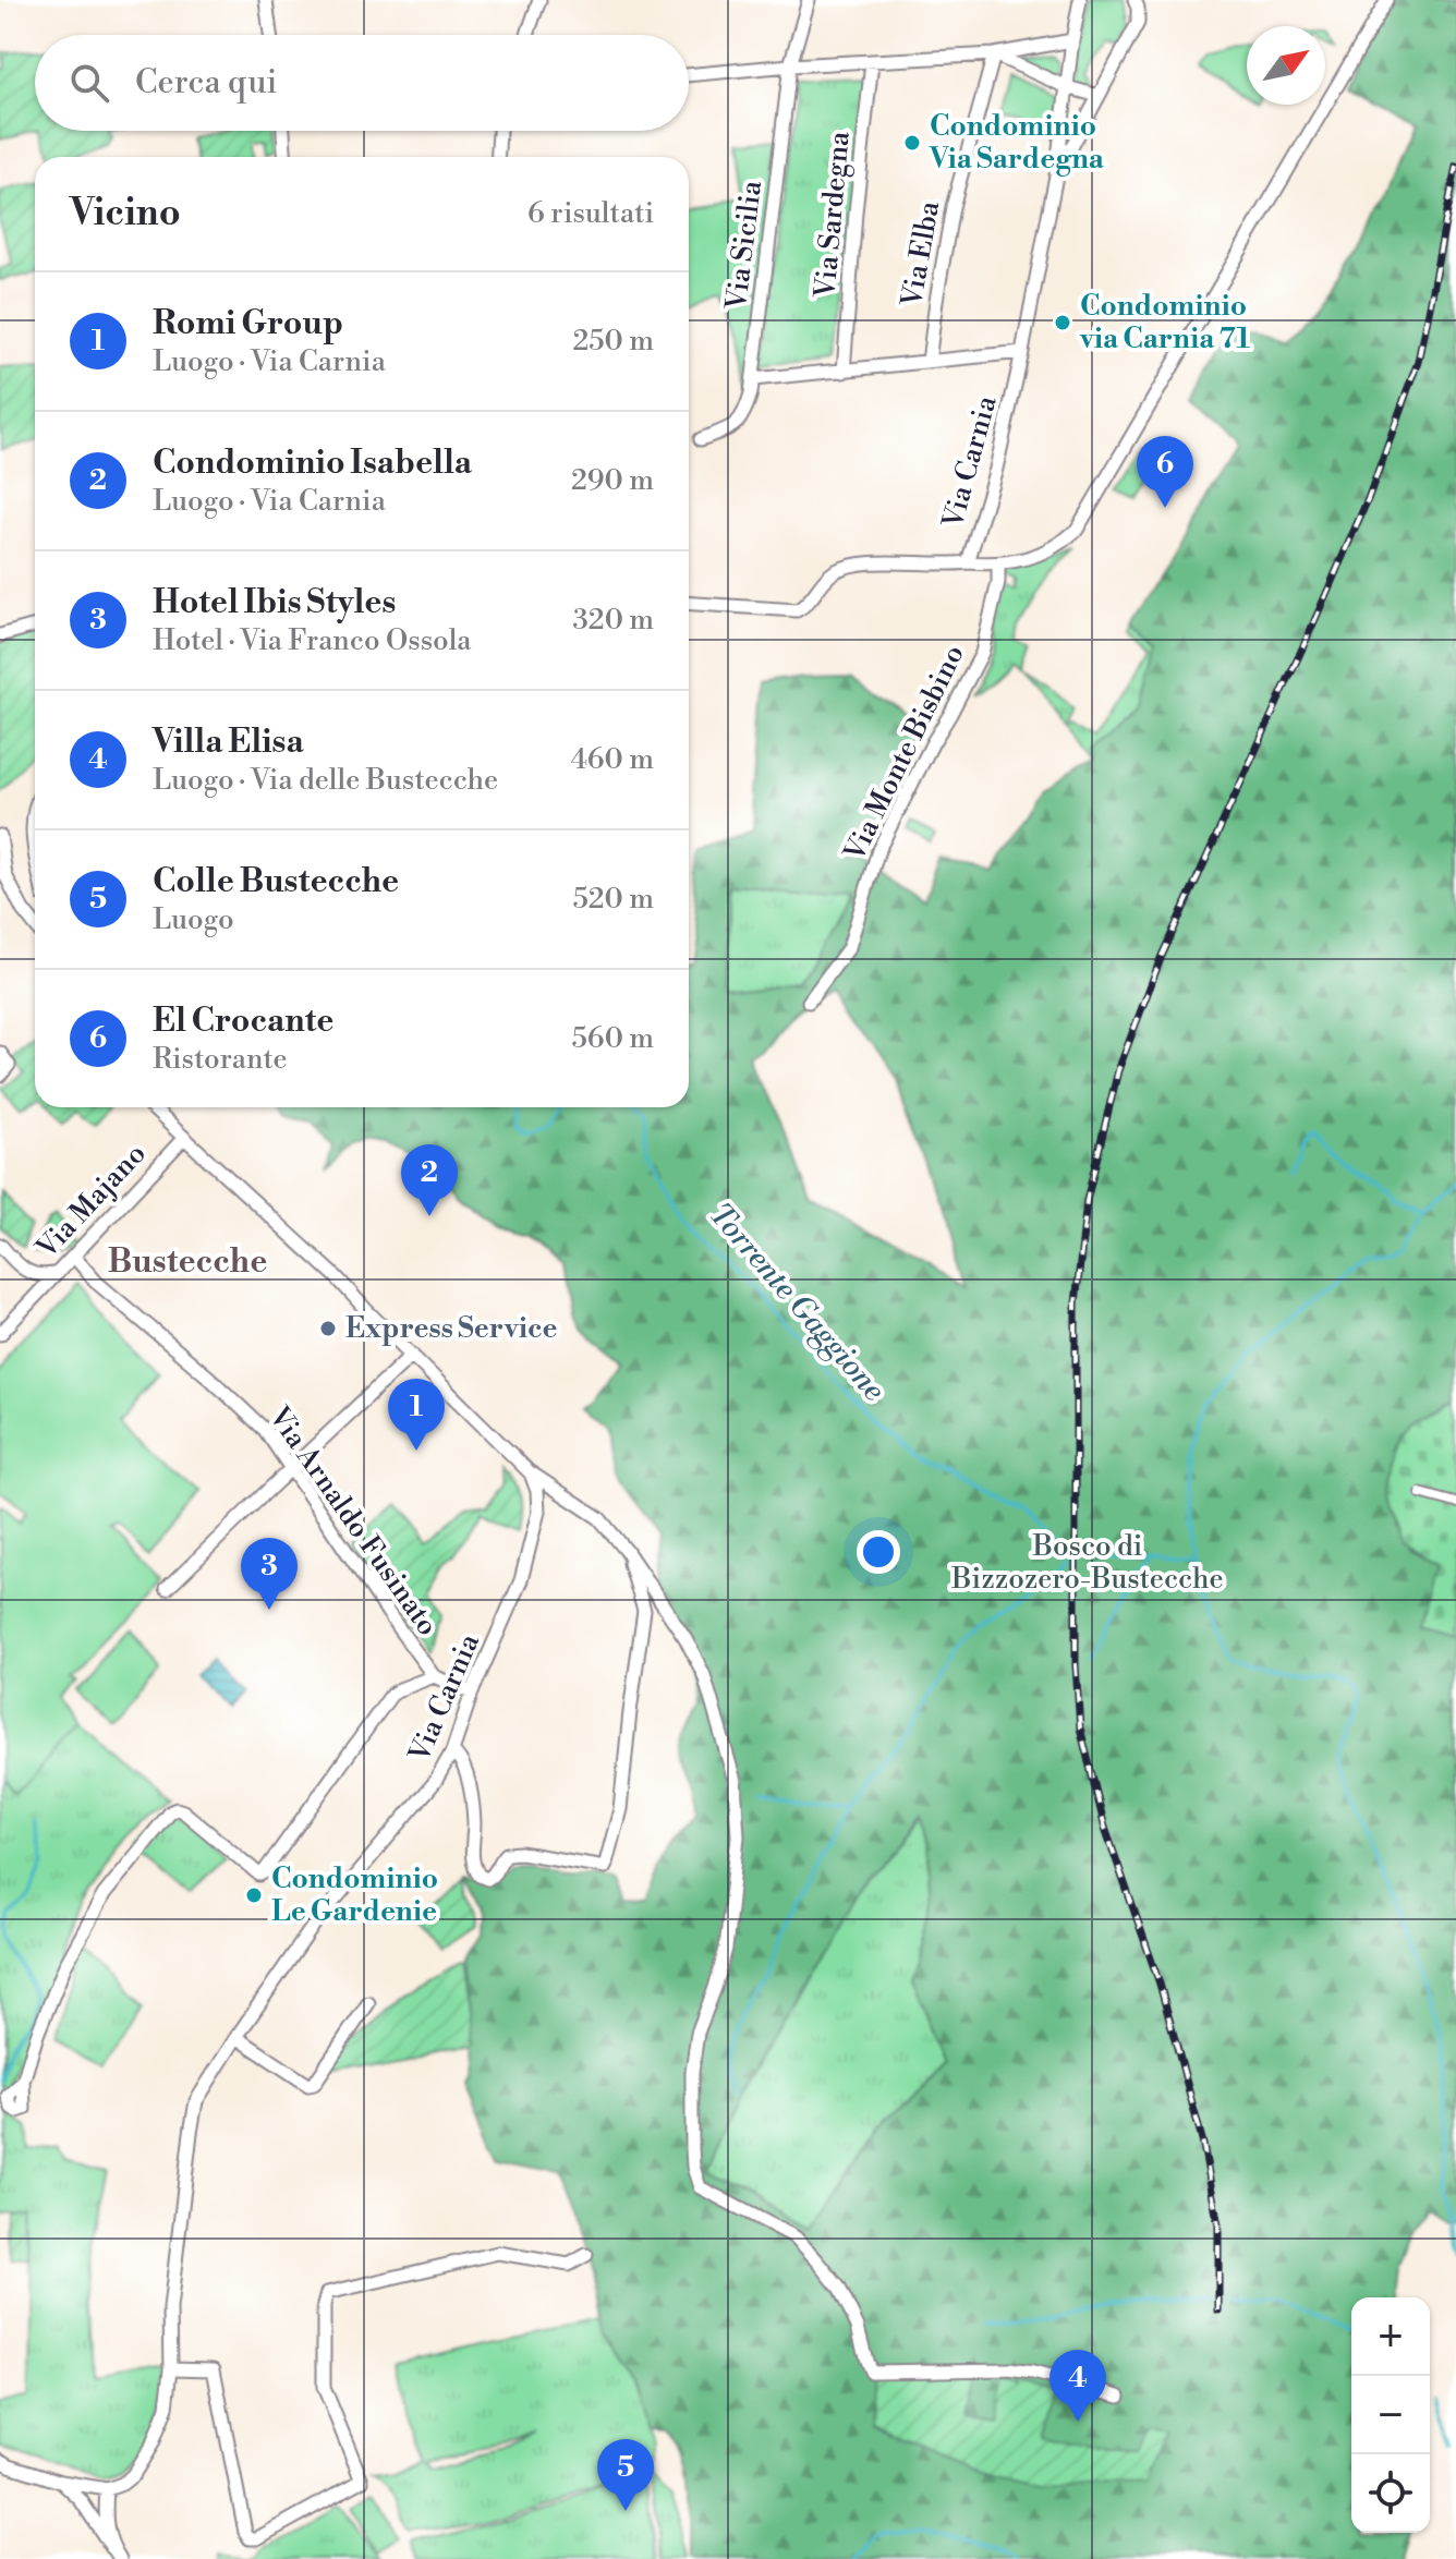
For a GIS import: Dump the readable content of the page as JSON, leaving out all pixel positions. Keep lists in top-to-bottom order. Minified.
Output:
{"streets":{"street":["Via Sardegna","Via Sicilia","Via Elba","Via Carnia","Via Monte Bisbino","Via Majano","Via Arnaldo Fusinato"]},"crossings":[["Via Carnia","Via Arnaldo Fusinato"],["Via Majano","Via Arnaldo Fusinato"]],"districts":["Bustecche"],"water":["Torrente Gaggione"],"parks":["Bosco di Bizzozero-Bustecche"],"places":["Condominio Via Sardegna","Condominio via Carnia 71","Express Service","Condominio Le Gardenie"],"north":"top right","page":{"search":"Cerca qui","heading":["Vicino","6 risultati"],"list":[{"mark":"1","name":"Romi Group","note":"Luogo · Via Carnia","value":"250 m"},{"mark":"2","name":"Condominio Isabella","note":"Luogo · Via Carnia","value":"290 m"},{"mark":"3","name":"Hotel Ibis Styles","note":"Hotel · Via Franco Ossola","value":"320 m"},{"mark":"4","name":"Villa Elisa","note":"Luogo · Via delle Bustecche","value":"460 m"},{"mark":"5","name":"Colle Bustecche","note":"Luogo","value":"520 m"},{"mark":"6","name":"El Crocante","note":"Ristorante","value":"560 m"}],"pins":["6","2","1","3","4","5"],"map_buttons":["+","−"]}}
